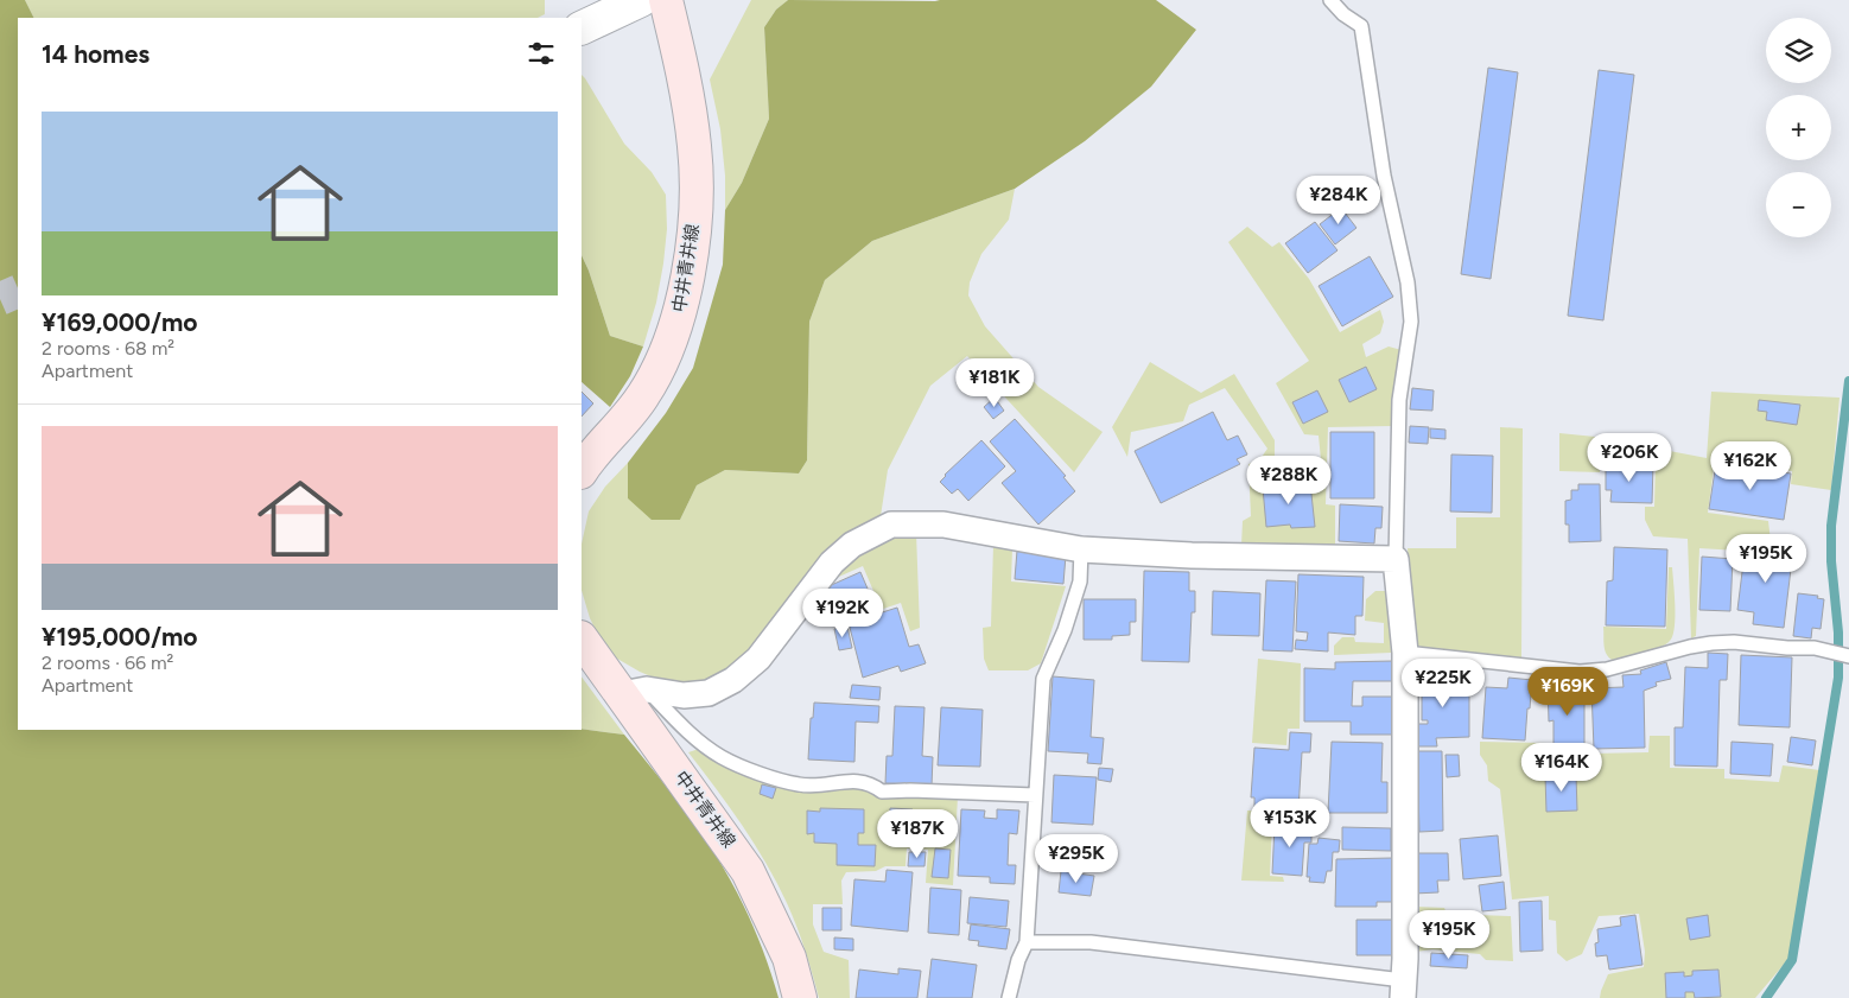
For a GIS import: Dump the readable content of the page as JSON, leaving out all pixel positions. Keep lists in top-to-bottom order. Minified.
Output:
{"streets":{"main road":["中井青井線"]},"page":{"map_buttons":["+","−"],"heading":"14 homes","list":[{"name":"¥169,000/mo","note":"2 rooms · 68 m² · Apartment"},{"name":"¥195,000/mo","note":"2 rooms · 66 m² · Apartment"}],"price":["¥284K","¥181K","¥206K","¥162K","¥288K","¥195K","¥192K","¥225K","¥169K","¥164K","¥153K","¥187K","¥295K","¥195K"]}}
